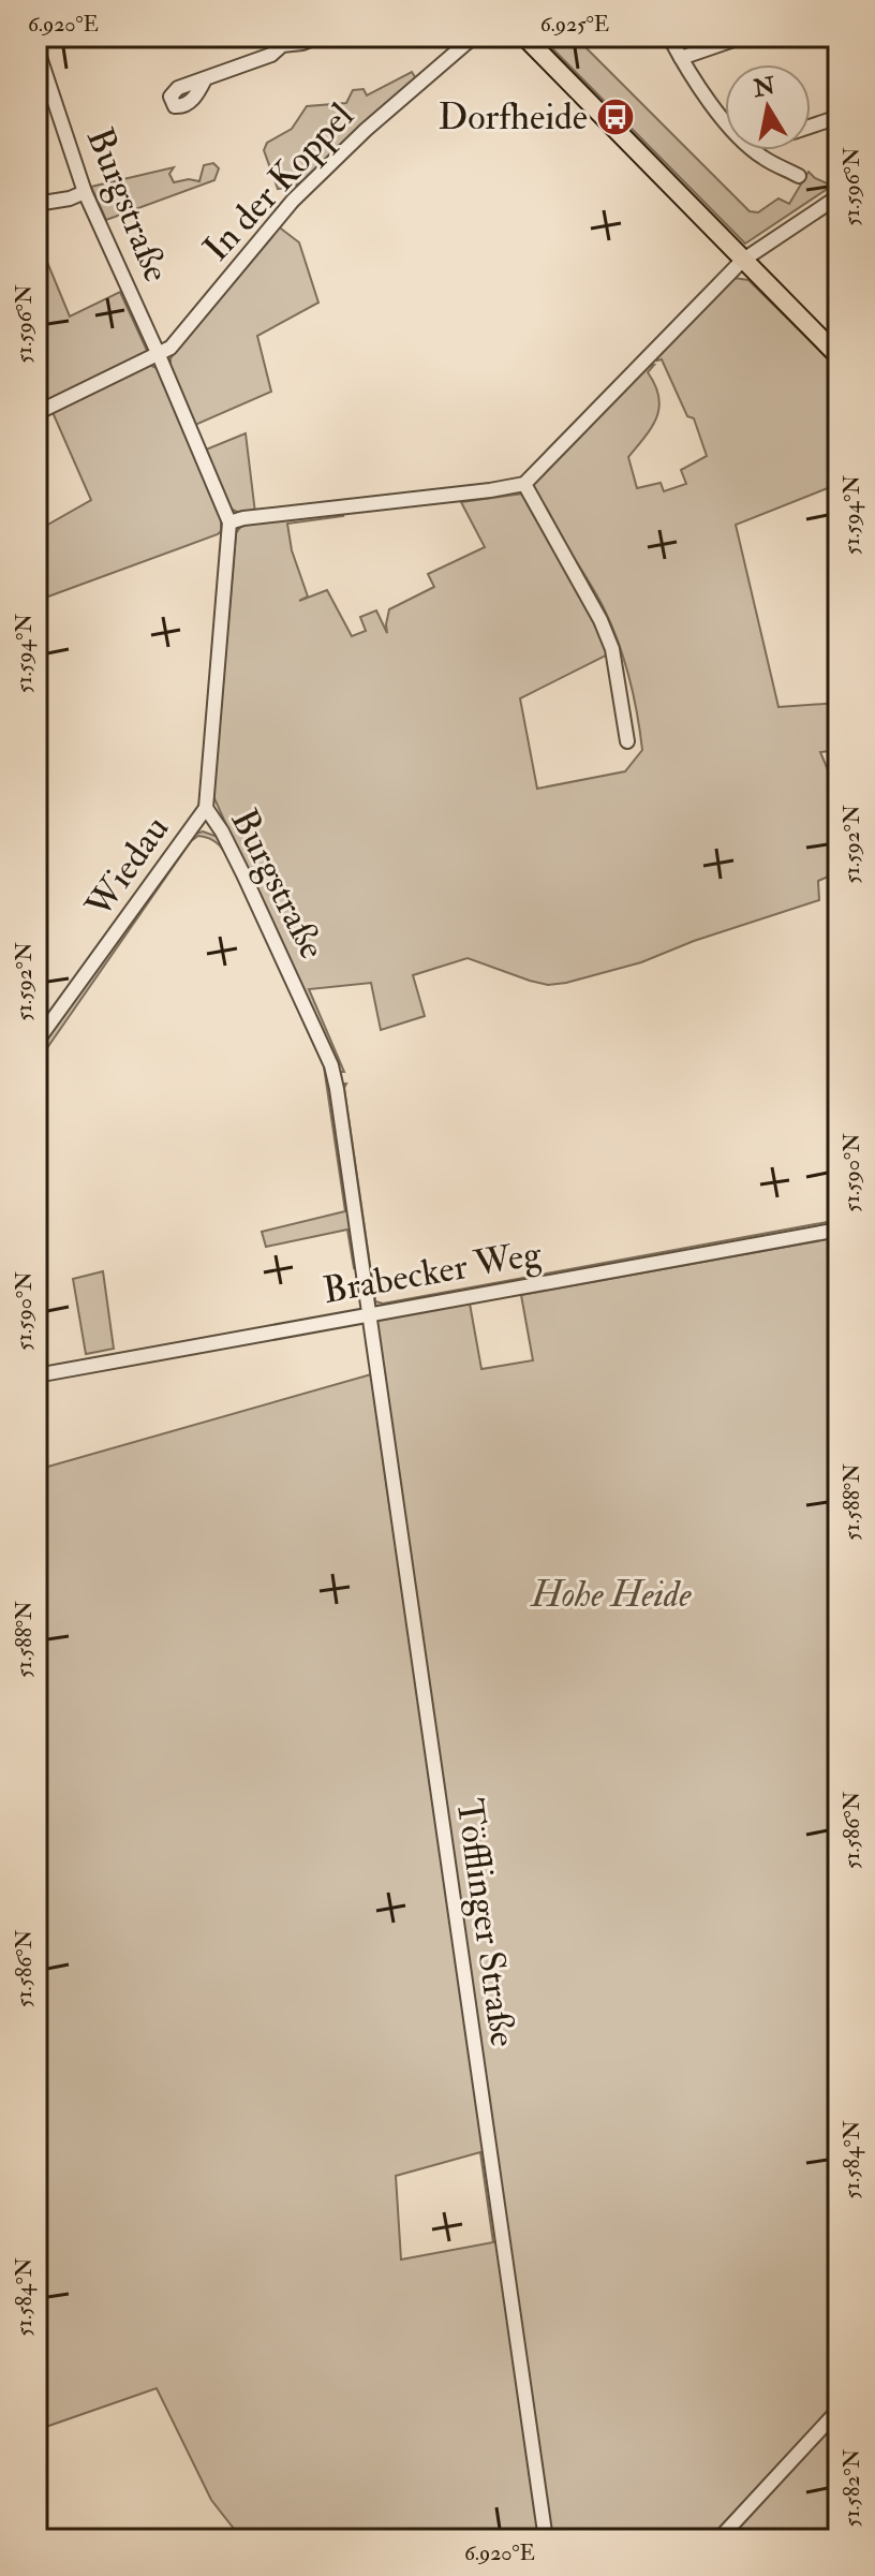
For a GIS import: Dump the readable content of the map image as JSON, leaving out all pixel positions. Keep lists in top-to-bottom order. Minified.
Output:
{"streets":{"street":["In der Koppel","Burgstraße","Wiedau","Brabecker Weg","Töfflinger Straße"]},"crossings":[["In der Koppel","Burgstraße"],["Burgstraße","Wiedau"],["Burgstraße","Brabecker Weg"],["Burgstraße","Töfflinger Straße"],["Brabecker Weg","Töfflinger Straße"]],"parks":["Hohe Heide"],"places":{"bus stop":["Dorfheide"]},"north":"top","coordinates":["6.920°E","6.925°E","51.596°N","51.594°N","51.592°N","51.590°N","51.588°N","51.586°N","51.584°N","51.582°N"]}
